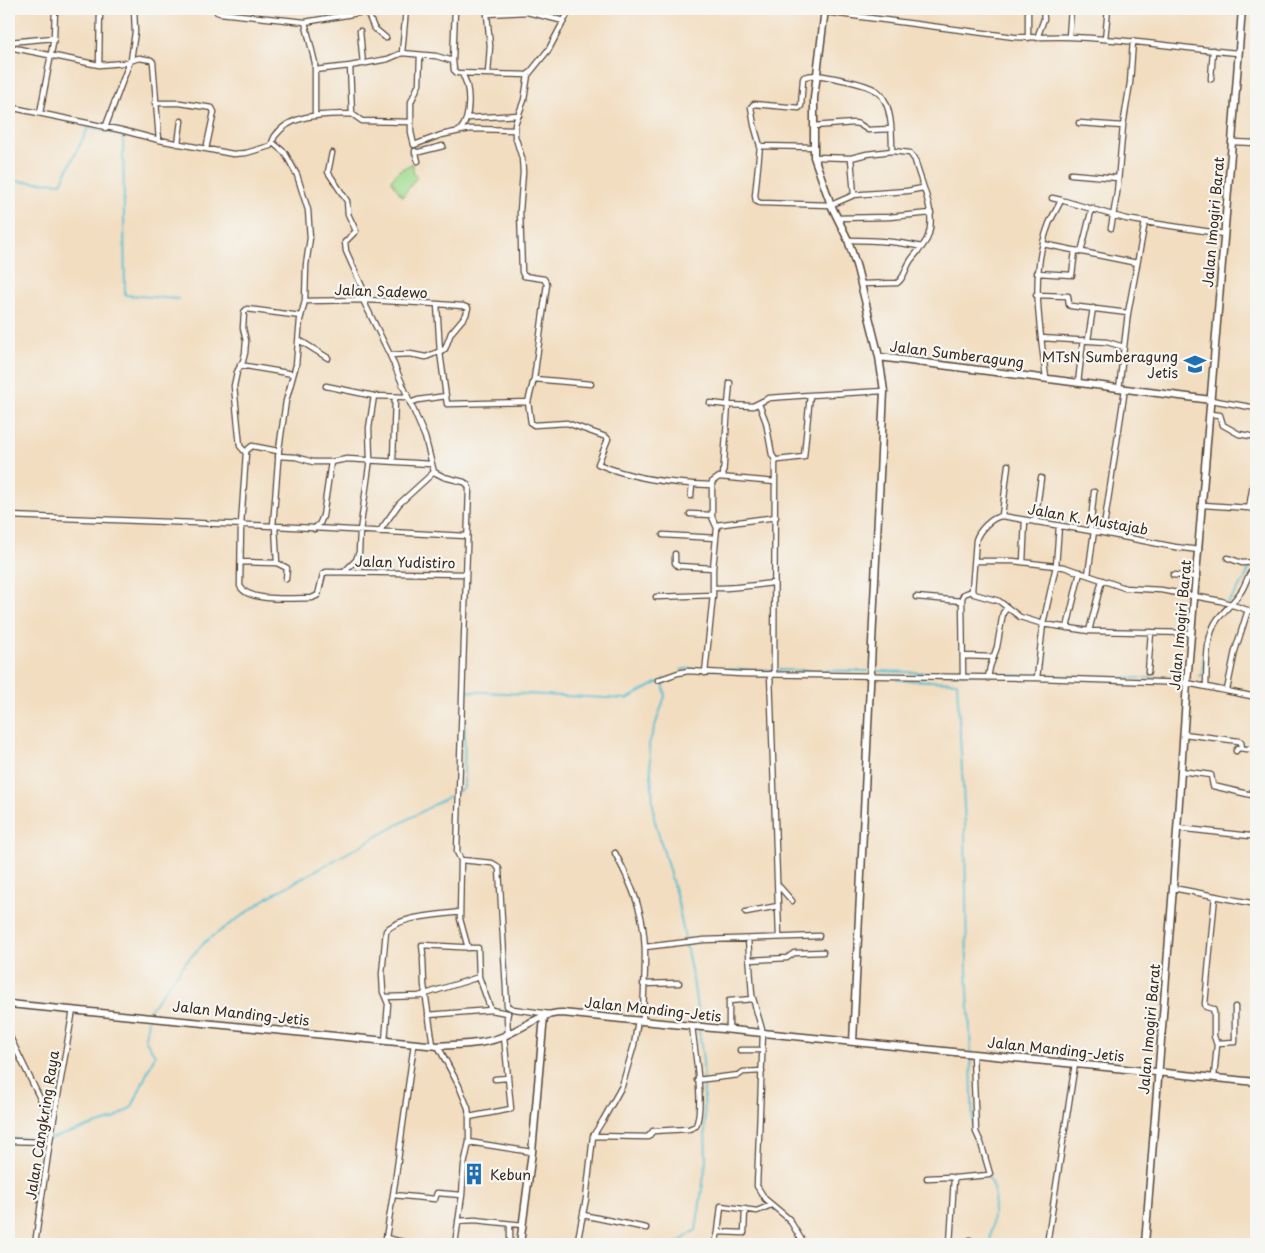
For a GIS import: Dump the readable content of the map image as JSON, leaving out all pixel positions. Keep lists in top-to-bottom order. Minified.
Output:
{"streets":{"main road":["Jalan Imogiri Barat","Jalan Sumberagung","Jalan Manding-Jetis"],"street":["Jalan Sadewo","Jalan K. Mustajab","Jalan Yudistiro","Jalan Cangkring Raya"]},"crossings":[["Jalan Imogiri Barat","Jalan Sumberagung"],["Jalan Imogiri Barat","Jalan K. Mustajab"],["Jalan Imogiri Barat","Jalan Manding-Jetis"],["Jalan Manding-Jetis","Jalan Cangkring Raya"]],"places":{"school or university":["MTsN Sumberagung Jetis"],"building":["Kebun"]}}
